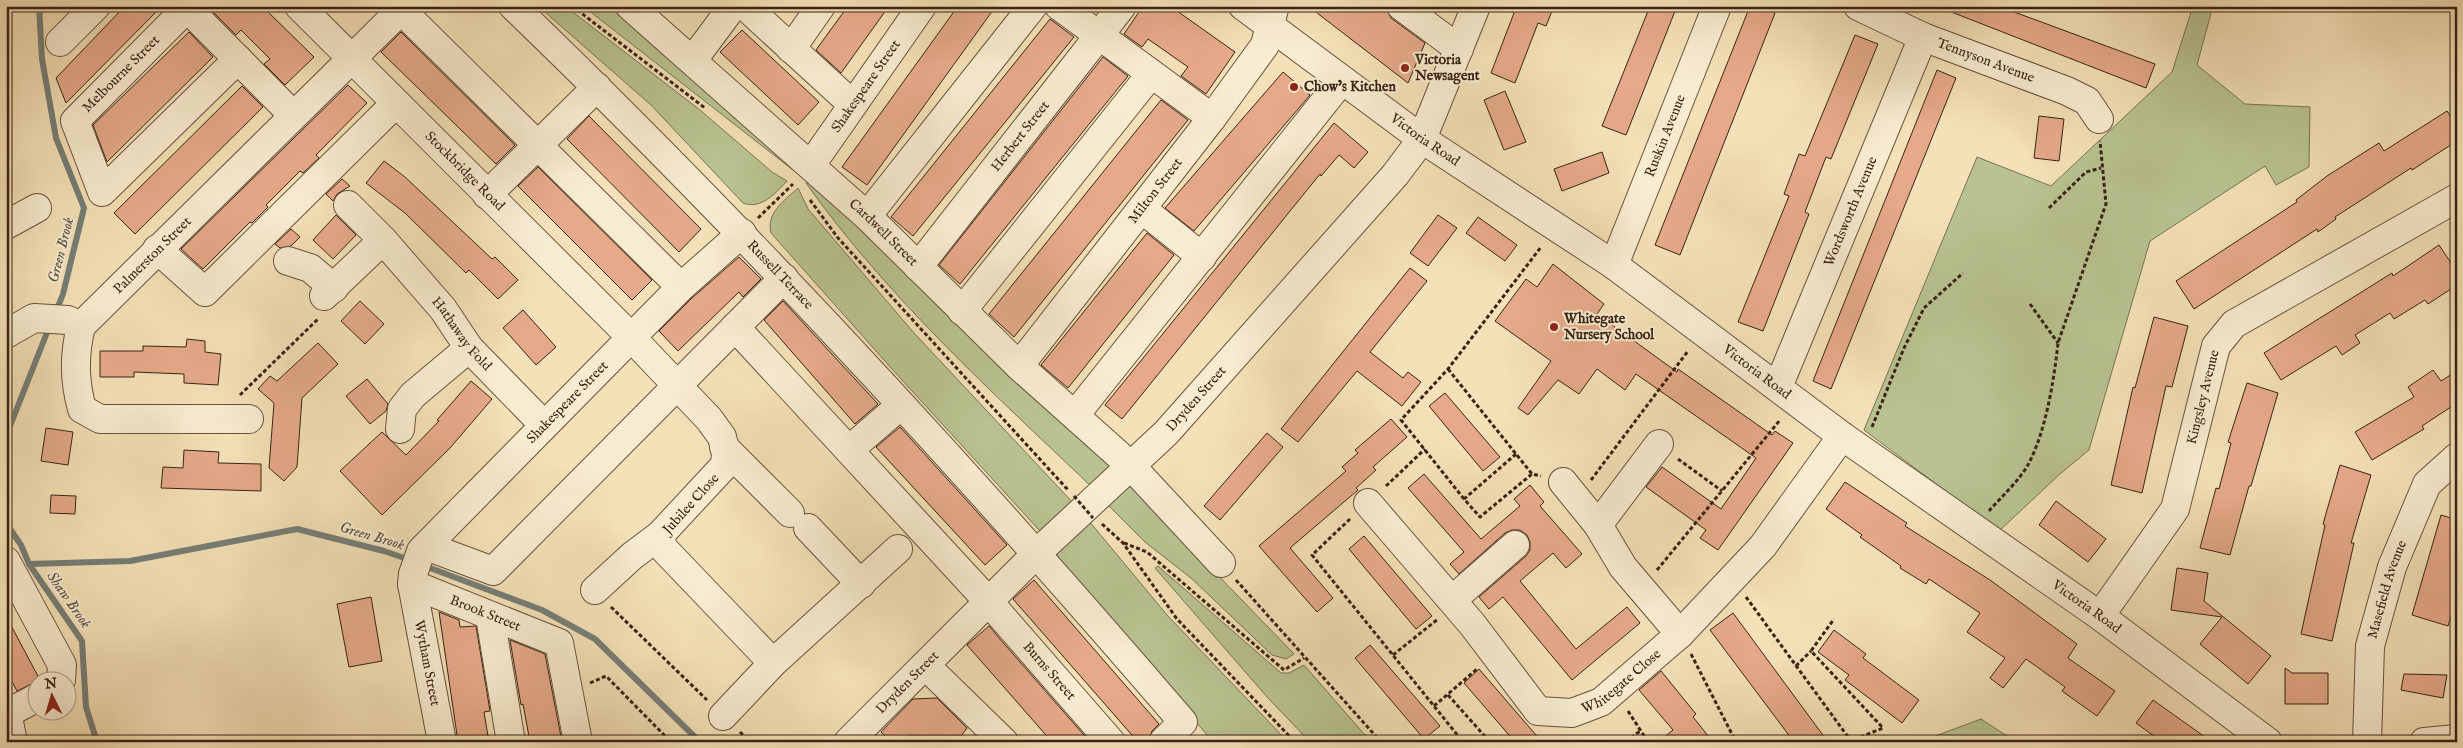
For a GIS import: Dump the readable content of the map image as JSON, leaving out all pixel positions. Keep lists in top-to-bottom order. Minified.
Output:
{"streets":{"street":["Tennyson Avenue","Melbourne Street","Shakespeare Street","Ruskin Avenue","Herbert Street","Victoria Road","Stockbridge Road","Milton Street","Wordsworth Avenue","Cardwell Street","Palmerston Street","Russell Terrace","Hathaway Fold","Kingsley Avenue","Dryden Street","Jubilee Close","Masefield Avenue","Brook Street","Wytham Street","Burns Street","Whitegate Close"]},"crossings":[["Tennyson Avenue","Wordsworth Avenue"],["Shakespeare Street","Stockbridge Road"],["Shakespeare Street","Cardwell Street"],["Shakespeare Street","Russell Terrace"],["Shakespeare Street","Hathaway Fold"],["Shakespeare Street","Brook Street"],["Shakespeare Street","Wytham Street"],["Ruskin Avenue","Victoria Road"],["Herbert Street","Cardwell Street"],["Victoria Road","Milton Street"],["Victoria Road","Wordsworth Avenue"],["Victoria Road","Kingsley Avenue"],["Victoria Road","Dryden Street"],["Victoria Road","Whitegate Close"],["Stockbridge Road","Palmerston Street"],["Milton Street","Cardwell Street"],["Cardwell Street","Dryden Street"],["Russell Terrace","Dryden Street"],["Dryden Street","Burns Street"],["Brook Street","Wytham Street"]],"water":["Green Brook","Shaw Brook"],"places":["Victoria Newsagent","Chow’s Kitchen","Whitegate Nursery School"],"north":"top"}
